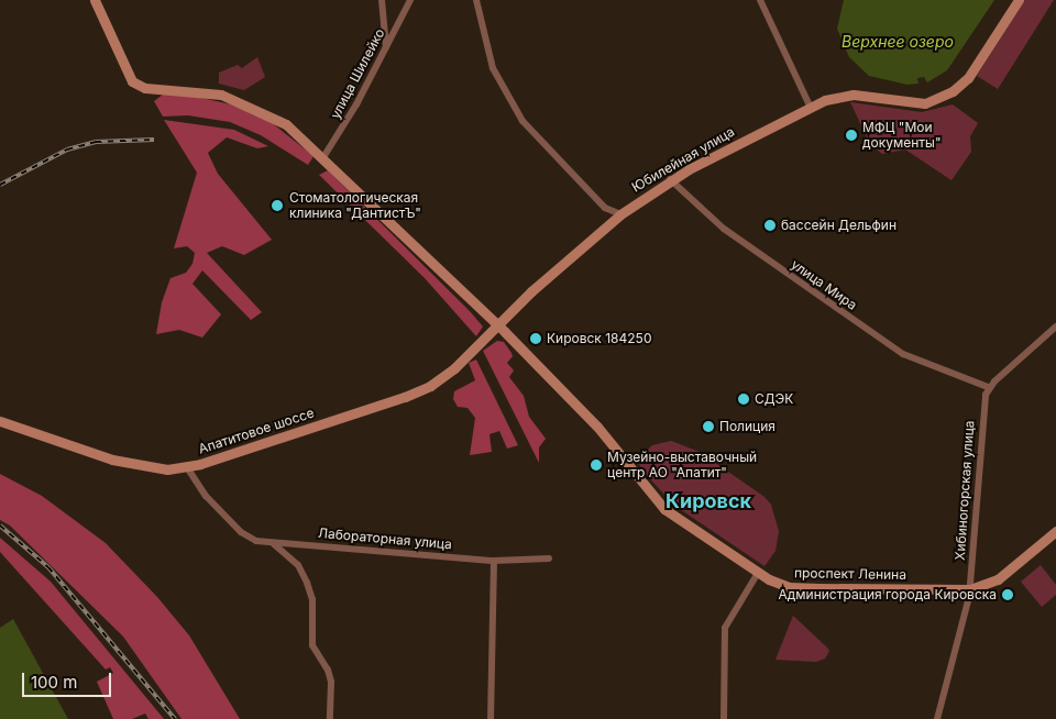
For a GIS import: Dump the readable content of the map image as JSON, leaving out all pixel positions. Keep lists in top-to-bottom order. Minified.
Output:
{"streets":{"street":["улица Шилейко","Юбилейная улица","улица Мира","Апатитовое шоссе","Хибиногорская улица","Лабораторная улица","проспект Ленина"]},"crossings":[["улица Шилейко","проспект Ленина"],["Юбилейная улица","улица Мира"],["Юбилейная улица","Апатитовое шоссе"],["Юбилейная улица","проспект Ленина"],["улица Мира","Хибиногорская улица"],["Апатитовое шоссе","Лабораторная улица"],["Апатитовое шоссе","проспект Ленина"],["Хибиногорская улица","проспект Ленина"]],"districts":["Кировск"],"water":["Верхнее озеро"],"places":["МФЦ \"Мои документы\"","Стоматологическая клиника \"ДантистЪ\"","бассейн Дельфин","Кировск 184250","СДЭК","Полиция","Музейно-выставочный центр АО \"Апатит\"","Администрация города Кировска"],"scale_bar":"100 m"}
